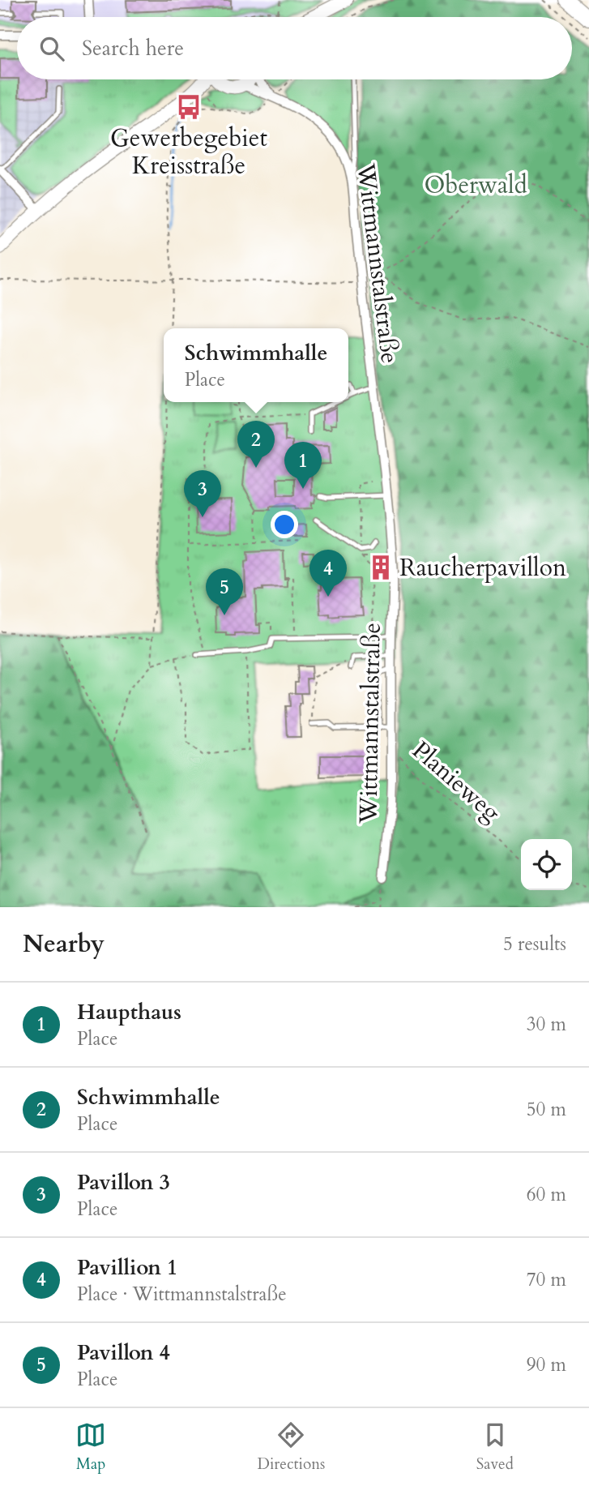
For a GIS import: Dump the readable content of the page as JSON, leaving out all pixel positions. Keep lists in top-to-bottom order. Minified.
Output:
{"streets":{"street":["Wittmannstalstraße"],"path":["Planieweg"]},"crossings":[["Wittmannstalstraße","Planieweg"]],"parks":["Oberwald"],"places":{"bus stop":["Gewerbegebiet Kreisstraße"],"building":["Raucherpavillon"]},"page":{"search":"Search here","popup":["Schwimmhalle","Place"],"pins":["2","1","3","4","5"],"heading":["Nearby","5 results"],"list":[{"mark":"1","name":"Haupthaus","note":"Place","value":"30 m"},{"mark":"2","name":"Schwimmhalle","note":"Place","value":"50 m"},{"mark":"3","name":"Pavillon 3","note":"Place","value":"60 m"},{"mark":"4","name":"Pavillion 1","note":"Place · Wittmannstalstraße","value":"70 m"},{"mark":"5","name":"Pavillon 4","note":"Place","value":"90 m"}],"nav":["Map","Directions","Saved"]}}
